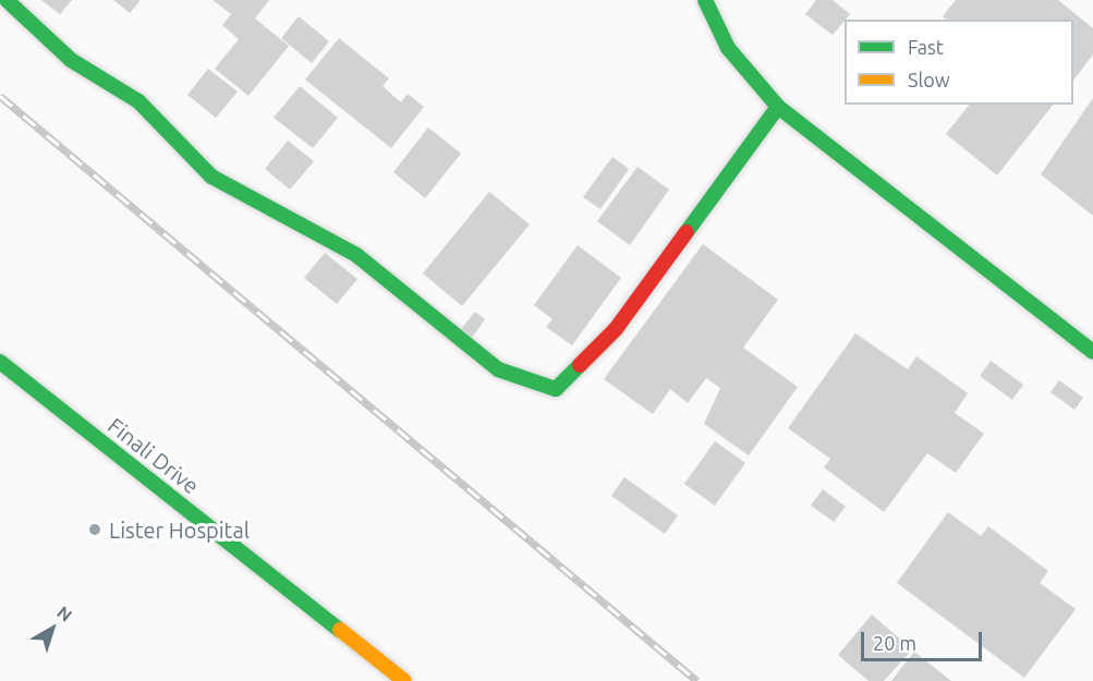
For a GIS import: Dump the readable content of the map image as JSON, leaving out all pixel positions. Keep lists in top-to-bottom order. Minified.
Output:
{"streets":{"street":["Finali Drive"]},"places":["Lister Hospital"],"legend":["Fast","Slow"],"scale_bar":"20 m","north":"top right"}
